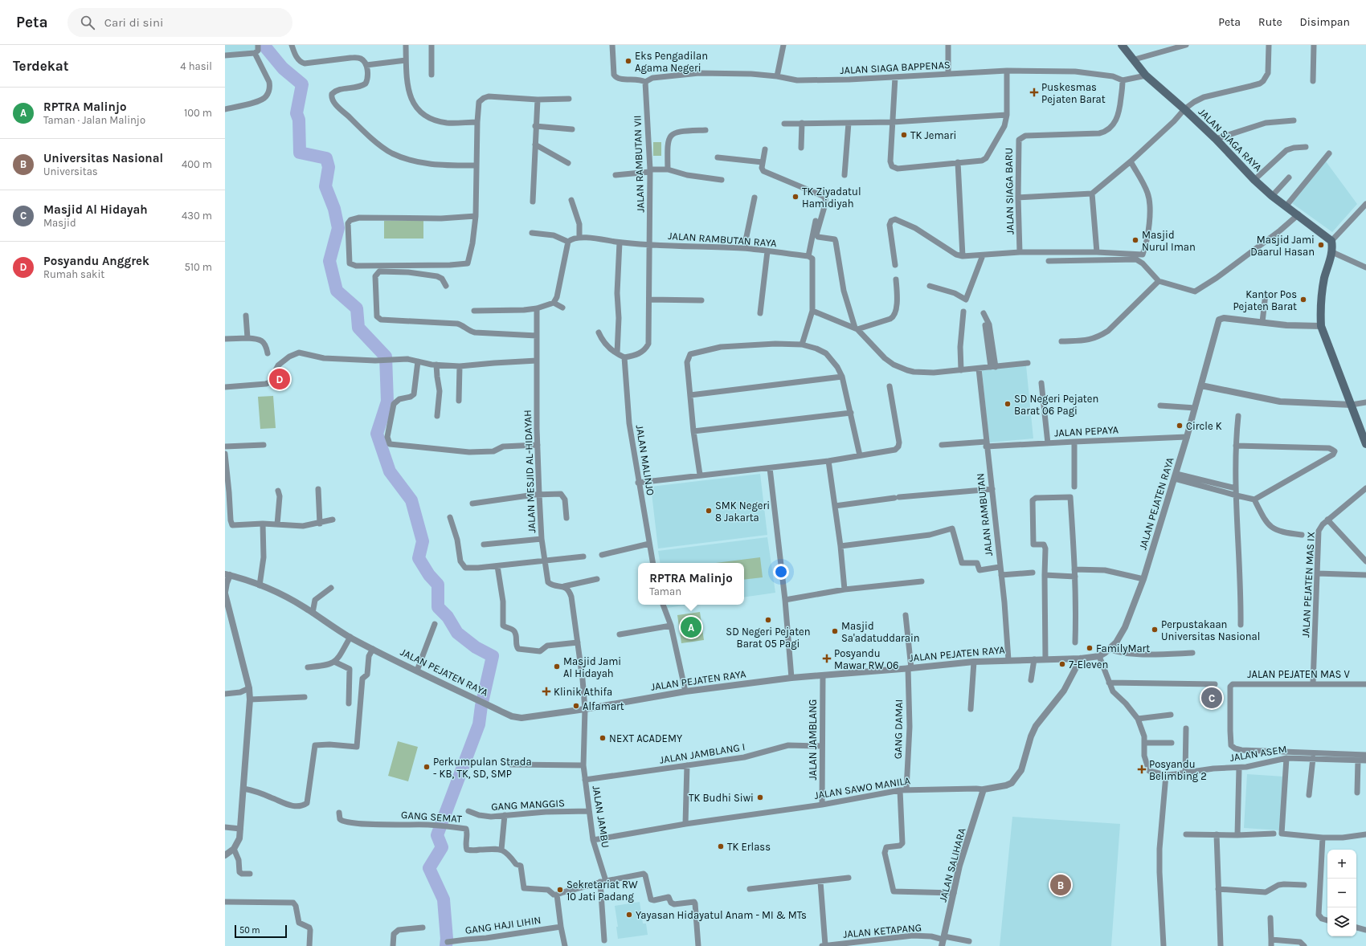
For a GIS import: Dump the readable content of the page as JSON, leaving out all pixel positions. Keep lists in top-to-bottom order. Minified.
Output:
{"streets":{"main road":["JALAN SIAGA RAYA"],"street":["JALAN SIAGA BAPPENAS","JALAN RAMBUTAN VII","JALAN SIAGA BARU","JALAN RAMBUTAN RAYA","JALAN PEPAYA","JALAN MALINJO","JALAN MESJID AL-HIDAYAH","JALAN PEJATEN RAYA","JALAN RAMBUTAN","JALAN PEJATEN MAS IX","JALAN PEJATEN MAS V","GANG DAMAI","JALAN JAMBLANG","JALAN JAMBLANG I","JALAN ASEM","JALAN SAWO MANILA","GANG MANGGIS","GANG SEMAT","JALAN JAMBU","JALAN SALIHARA","GANG HAJI LIHIN","JALAN KETAPANG"]},"crossings":[["JALAN SIAGA BAPPENAS","JALAN SIAGA RAYA"],["JALAN SIAGA BAPPENAS","JALAN RAMBUTAN VII"],["JALAN SIAGA BAPPENAS","JALAN SIAGA BARU"],["JALAN RAMBUTAN VII","JALAN RAMBUTAN RAYA"],["JALAN RAMBUTAN VII","JALAN MALINJO"],["JALAN PEPAYA","JALAN PEJATEN RAYA"],["JALAN PEPAYA","JALAN RAMBUTAN"],["JALAN PEJATEN RAYA","JALAN RAMBUTAN"],["JALAN PEJATEN RAYA","GANG DAMAI"],["JALAN PEJATEN RAYA","JALAN JAMBLANG"],["JALAN PEJATEN RAYA","JALAN ASEM"],["JALAN PEJATEN RAYA","JALAN SAWO MANILA"],["JALAN PEJATEN RAYA","JALAN JAMBU"],["JALAN PEJATEN MAS IX","JALAN PEJATEN MAS V"],["GANG DAMAI","JALAN SAWO MANILA"],["JALAN JAMBLANG","JALAN JAMBLANG I"],["JALAN JAMBLANG","JALAN SAWO MANILA"],["JALAN JAMBLANG I","JALAN JAMBU"],["JALAN SAWO MANILA","JALAN JAMBU"],["JALAN SAWO MANILA","JALAN SALIHARA"],["GANG MANGGIS","JALAN JAMBU"],["JALAN SALIHARA","JALAN KETAPANG"]],"places":{"other":["Eks Pengadilan Agama Negeri","TK Jemari","TK Ziyadatul Hamidiyah","Masjid Nurul Iman","Masjid Jami Daarul Hasan","Kantor Pos Pejaten Barat","SD Negeri Pejaten Barat 06 Pagi","Circle K","SMK Negeri 8 Jakarta","SD Negeri Pejaten Barat 05 Pagi","Perpustakaan Universitas Nasional","Masjid Sa'adatuddarain","FamilyMart","7-Eleven","Masjid Jami Al Hidayah","Alfamart","NEXT ACADEMY","Perkumpulan Strada - KB, TK, SD, SMP","TK Budhi Siwi","TK Erlass","Sekretariat RW 10 Jati Padang","Yayasan Hidayatul Anam - MI & MTs"],"health":["Puskesmas Pejaten Barat","Posyandu Mawar RW 06","Klinik Athifa","Posyandu Belimbing 2"]},"scale_bar":"50 m","page":{"header":"Peta","search":"Cari di sini","nav":["Peta","Rute","Disimpan"],"heading":["Terdekat","4 hasil"],"list":[{"mark":"A","name":"RPTRA Malinjo","note":"Taman · Jalan Malinjo","value":"100 m"},{"mark":"B","name":"Universitas Nasional","note":"Universitas","value":"400 m"},{"mark":"C","name":"Masjid Al Hidayah","note":"Masjid","value":"430 m"},{"mark":"D","name":"Posyandu Anggrek","note":"Rumah sakit","value":"510 m"}],"pins":["D","A","C","B"],"popup":["RPTRA Malinjo","Taman"],"map_buttons":["+","−"],"scale":"50 m"}}
